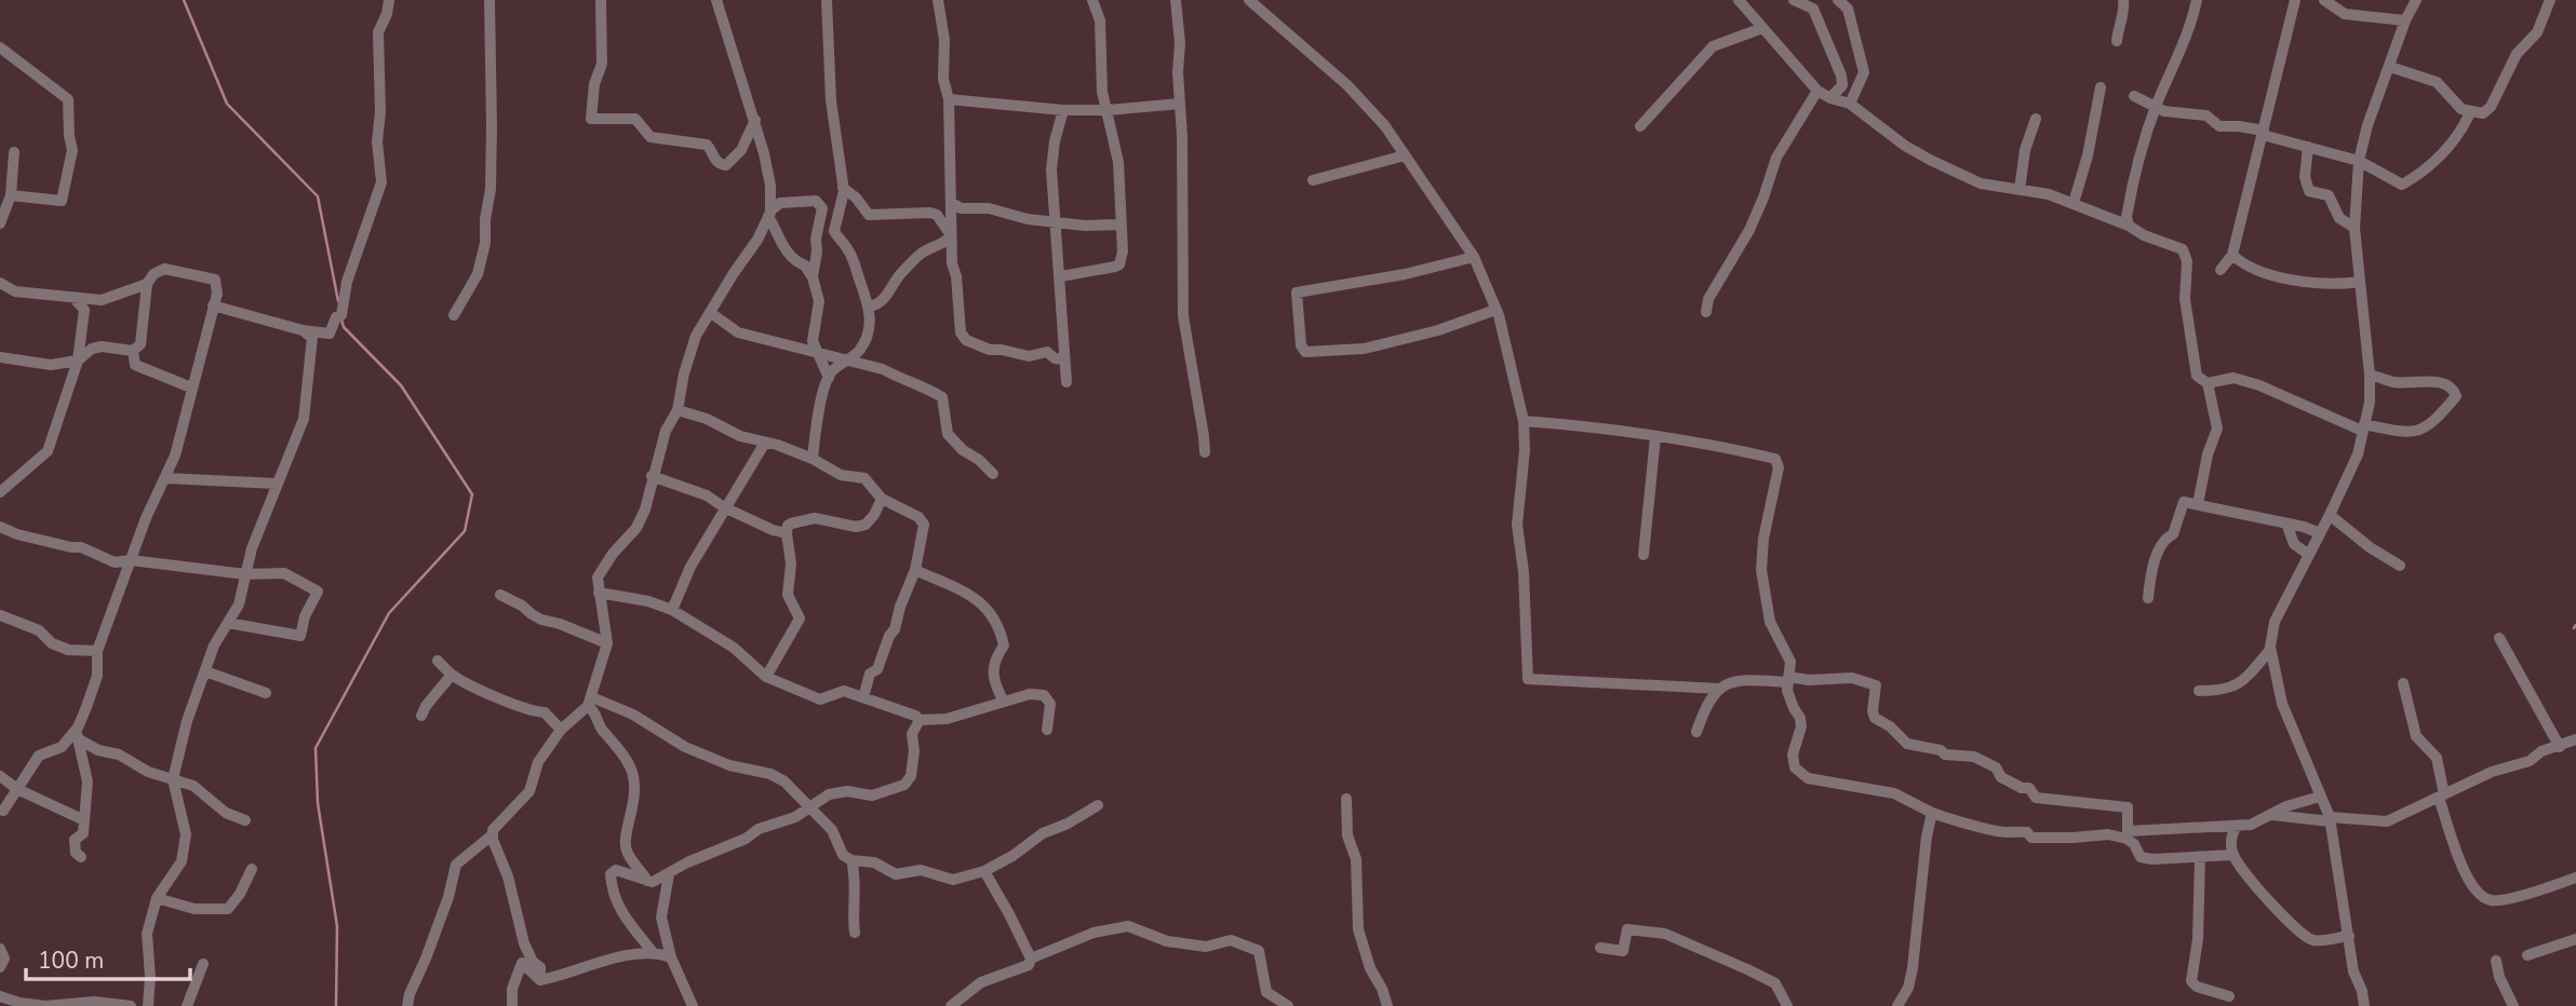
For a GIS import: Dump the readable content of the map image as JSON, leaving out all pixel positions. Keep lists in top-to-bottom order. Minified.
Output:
{"scale_bar":"100 m"}
